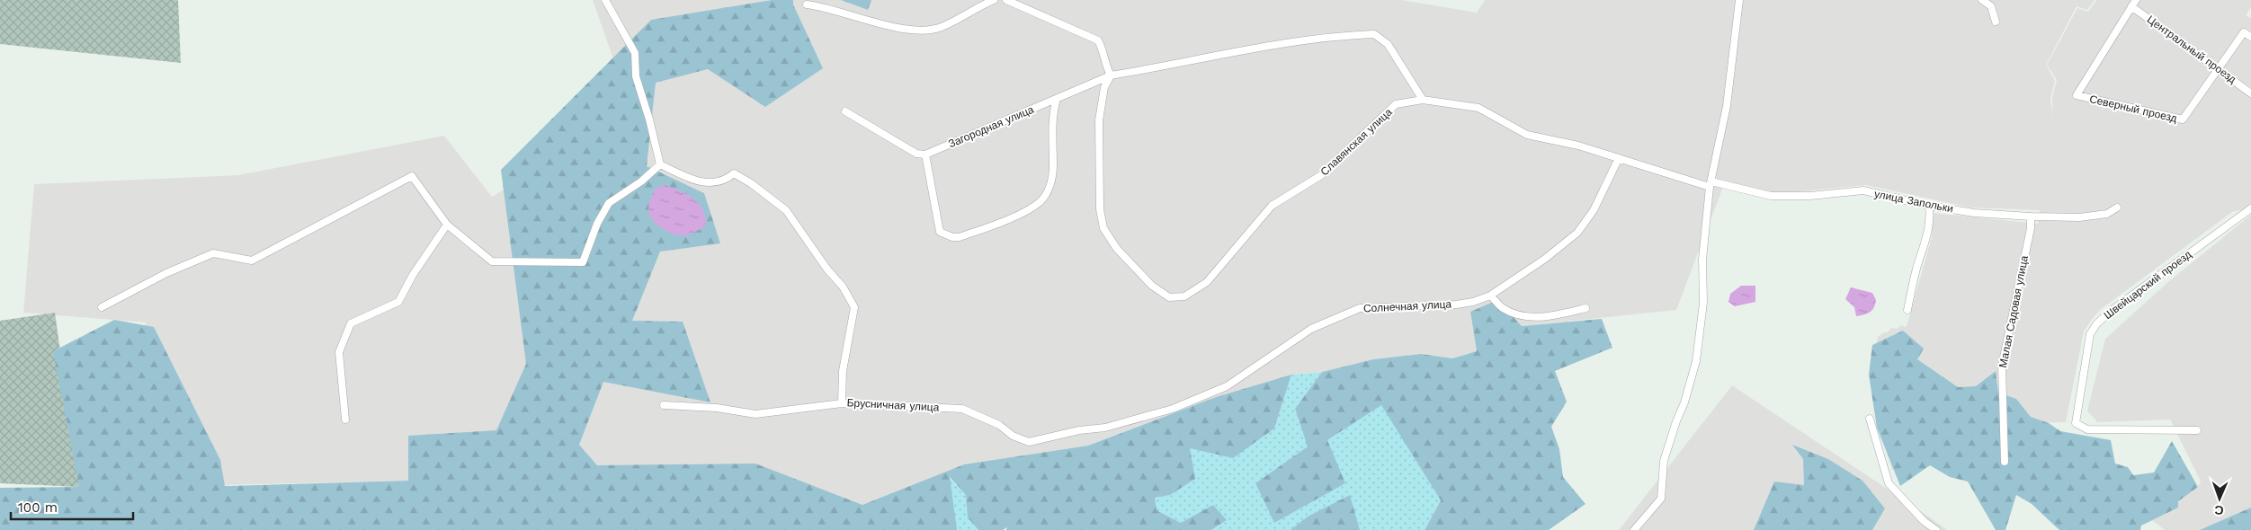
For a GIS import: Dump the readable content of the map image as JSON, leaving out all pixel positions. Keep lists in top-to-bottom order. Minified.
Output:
{"streets":{"street":["Центральный проезд","Северный проезд","Загородная улица","Славянская улица","улица Запольки","Швейцарский проезд","Солнечная улица","Малая Садовая улица","Брусничная улица"]},"crossings":[["Центральный проезд","Северный проезд"],["Загородная улица","Славянская улица"],["Славянская улица","улица Запольки"],["Славянская улица","Солнечная улица"],["улица Запольки","Малая Садовая улица"],["Солнечная улица","Брусничная улица"]],"scale_bar":"100 m","north":"bottom"}
